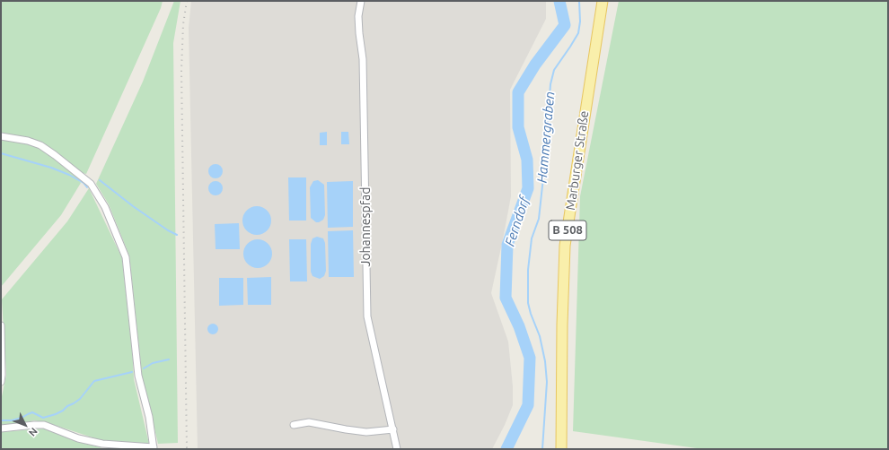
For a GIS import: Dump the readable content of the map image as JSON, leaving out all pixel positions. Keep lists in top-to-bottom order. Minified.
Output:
{"streets":{"main road":["Marburger Straße","B 508"],"street":["Johannespfad"]},"water":["Hammergraben","Ferndorf"],"north":"bottom right"}
